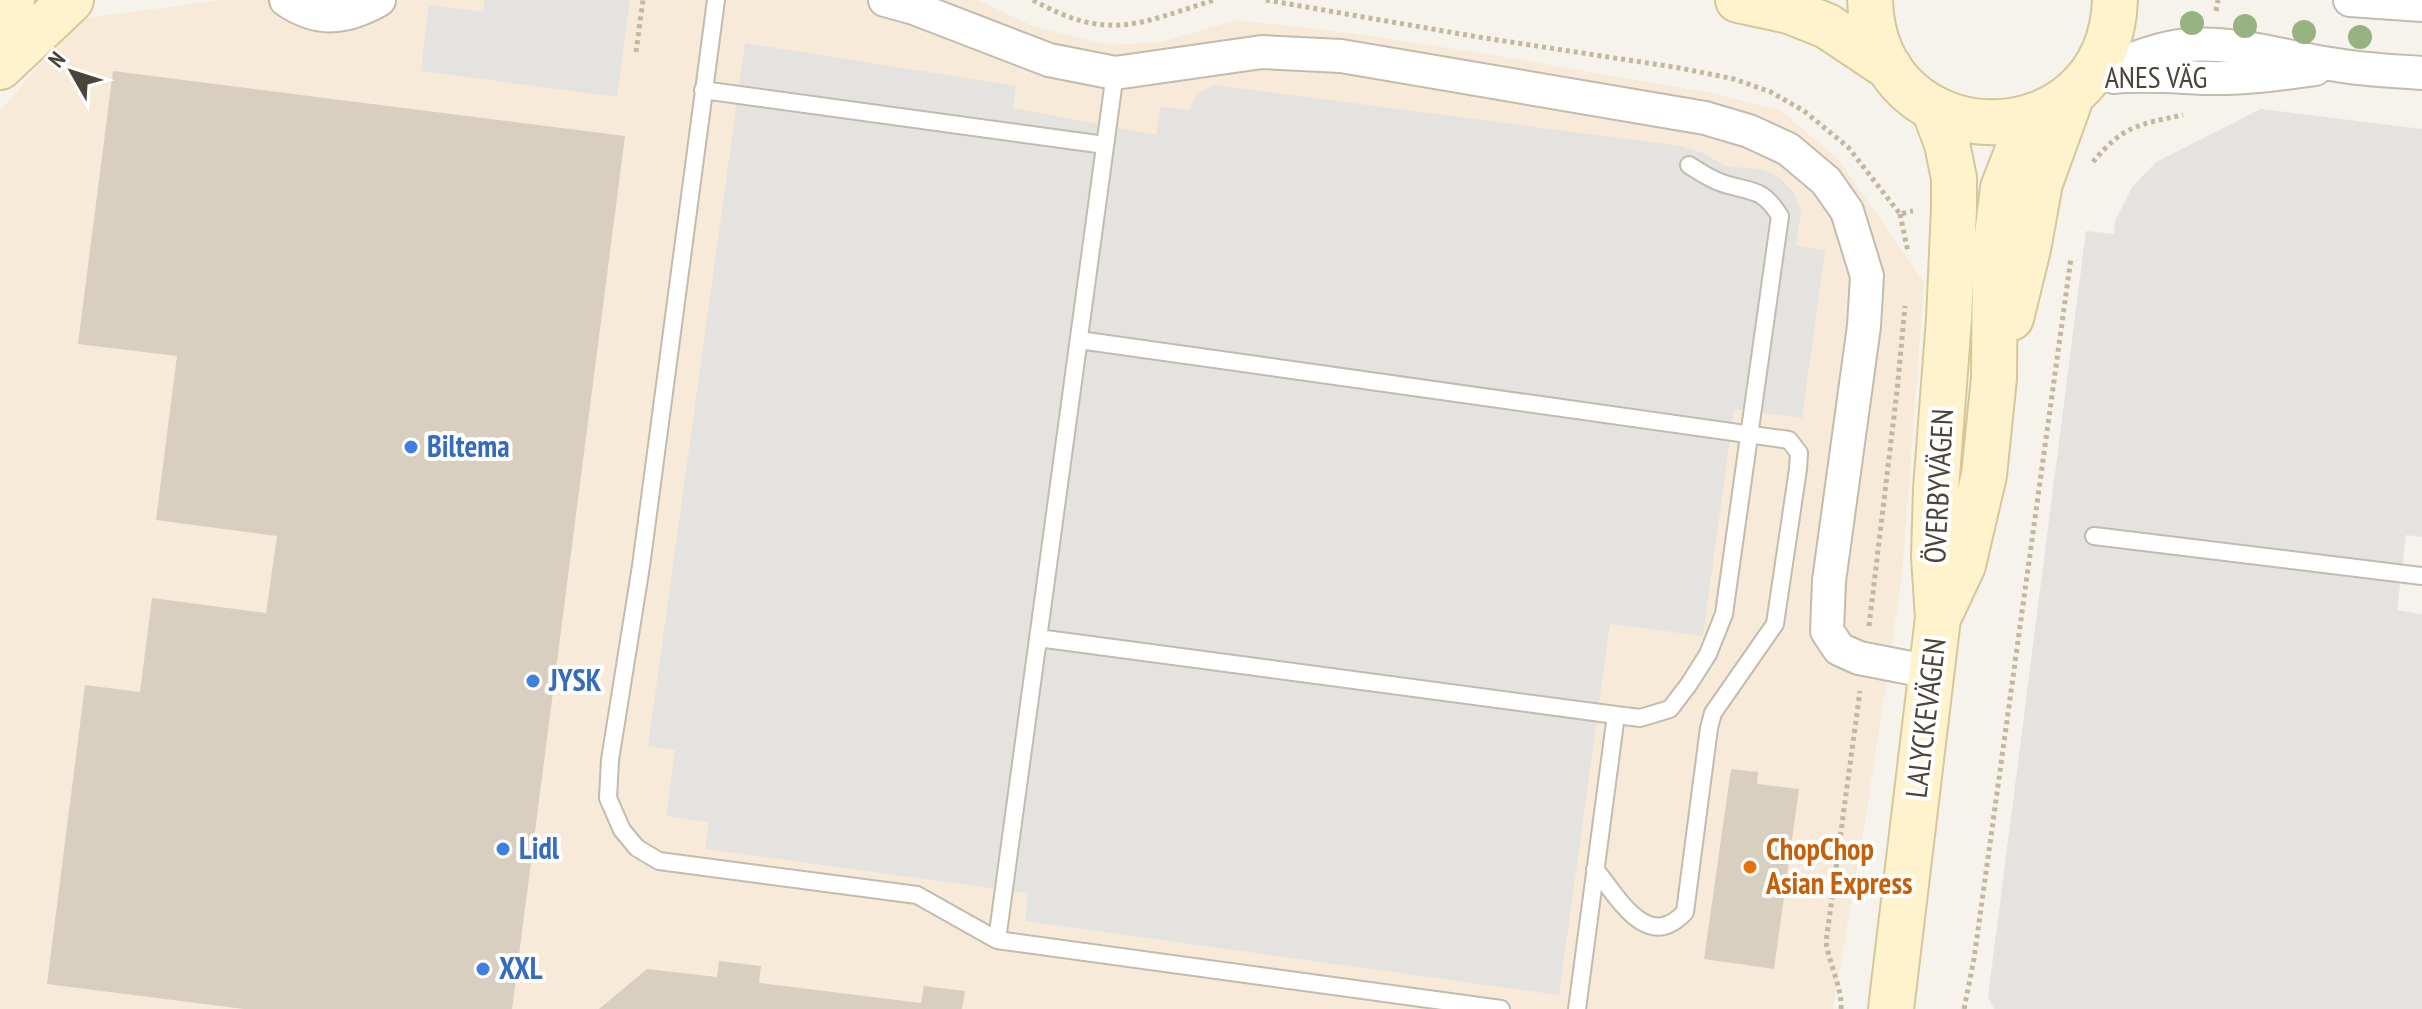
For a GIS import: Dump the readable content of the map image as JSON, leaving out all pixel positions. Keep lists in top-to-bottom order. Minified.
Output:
{"streets":{"main road":["ÖVERBYVÄGEN","LALYCKEVÄGEN"],"street":["ANES VÄG"]},"crossings":[["ANES VÄG","ÖVERBYVÄGEN"],["ÖVERBYVÄGEN","LALYCKEVÄGEN"]],"places":["Biltema","JYSK","Lidl","ChopChop Asian Express","XXL"],"north":"top left"}
